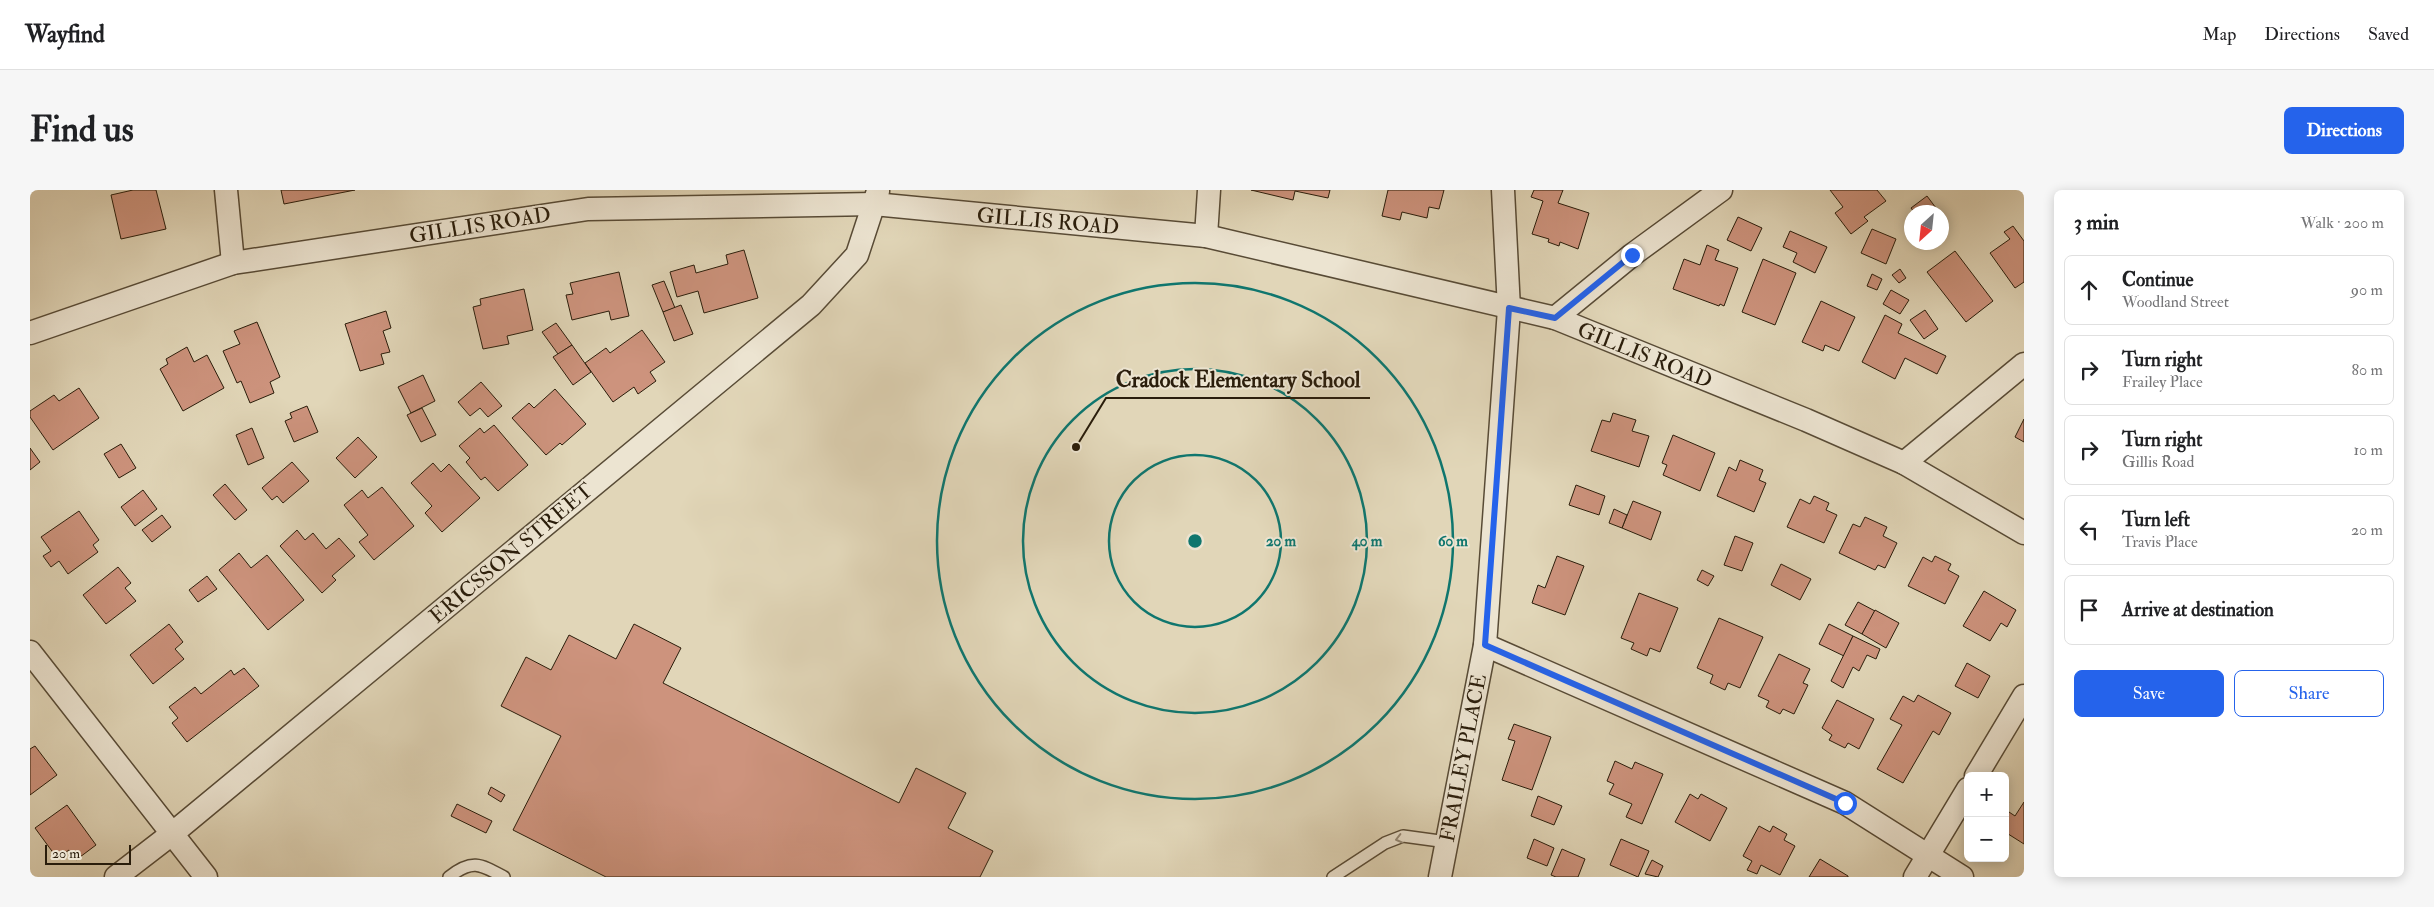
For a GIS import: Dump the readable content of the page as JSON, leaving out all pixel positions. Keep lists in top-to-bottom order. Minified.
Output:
{"streets":{"street":["GILLIS ROAD","ERICSSON STREET","FRAILEY PLACE"]},"crossings":[["GILLIS ROAD","ERICSSON STREET"],["GILLIS ROAD","FRAILEY PLACE"]],"places":["Cradock Elementary School"],"scale_bar":"20 m","north":"bottom left","page":{"header":"Wayfind","nav":["Map","Directions","Saved"],"buttons":["Directions",["Save","Share"]],"title":"Find us","heading":["3 min","Walk · 200 m"],"list":[["Continue","Woodland Street","90 m"],["Turn right","Frailey Place","80 m"],["Turn right","Gillis Road","10 m"],["Turn left","Travis Place","20 m"],"Arrive at destination"],"map_buttons":["+","−"],"scale":"20 m"},"rings":["20 m","40 m","60 m"]}
